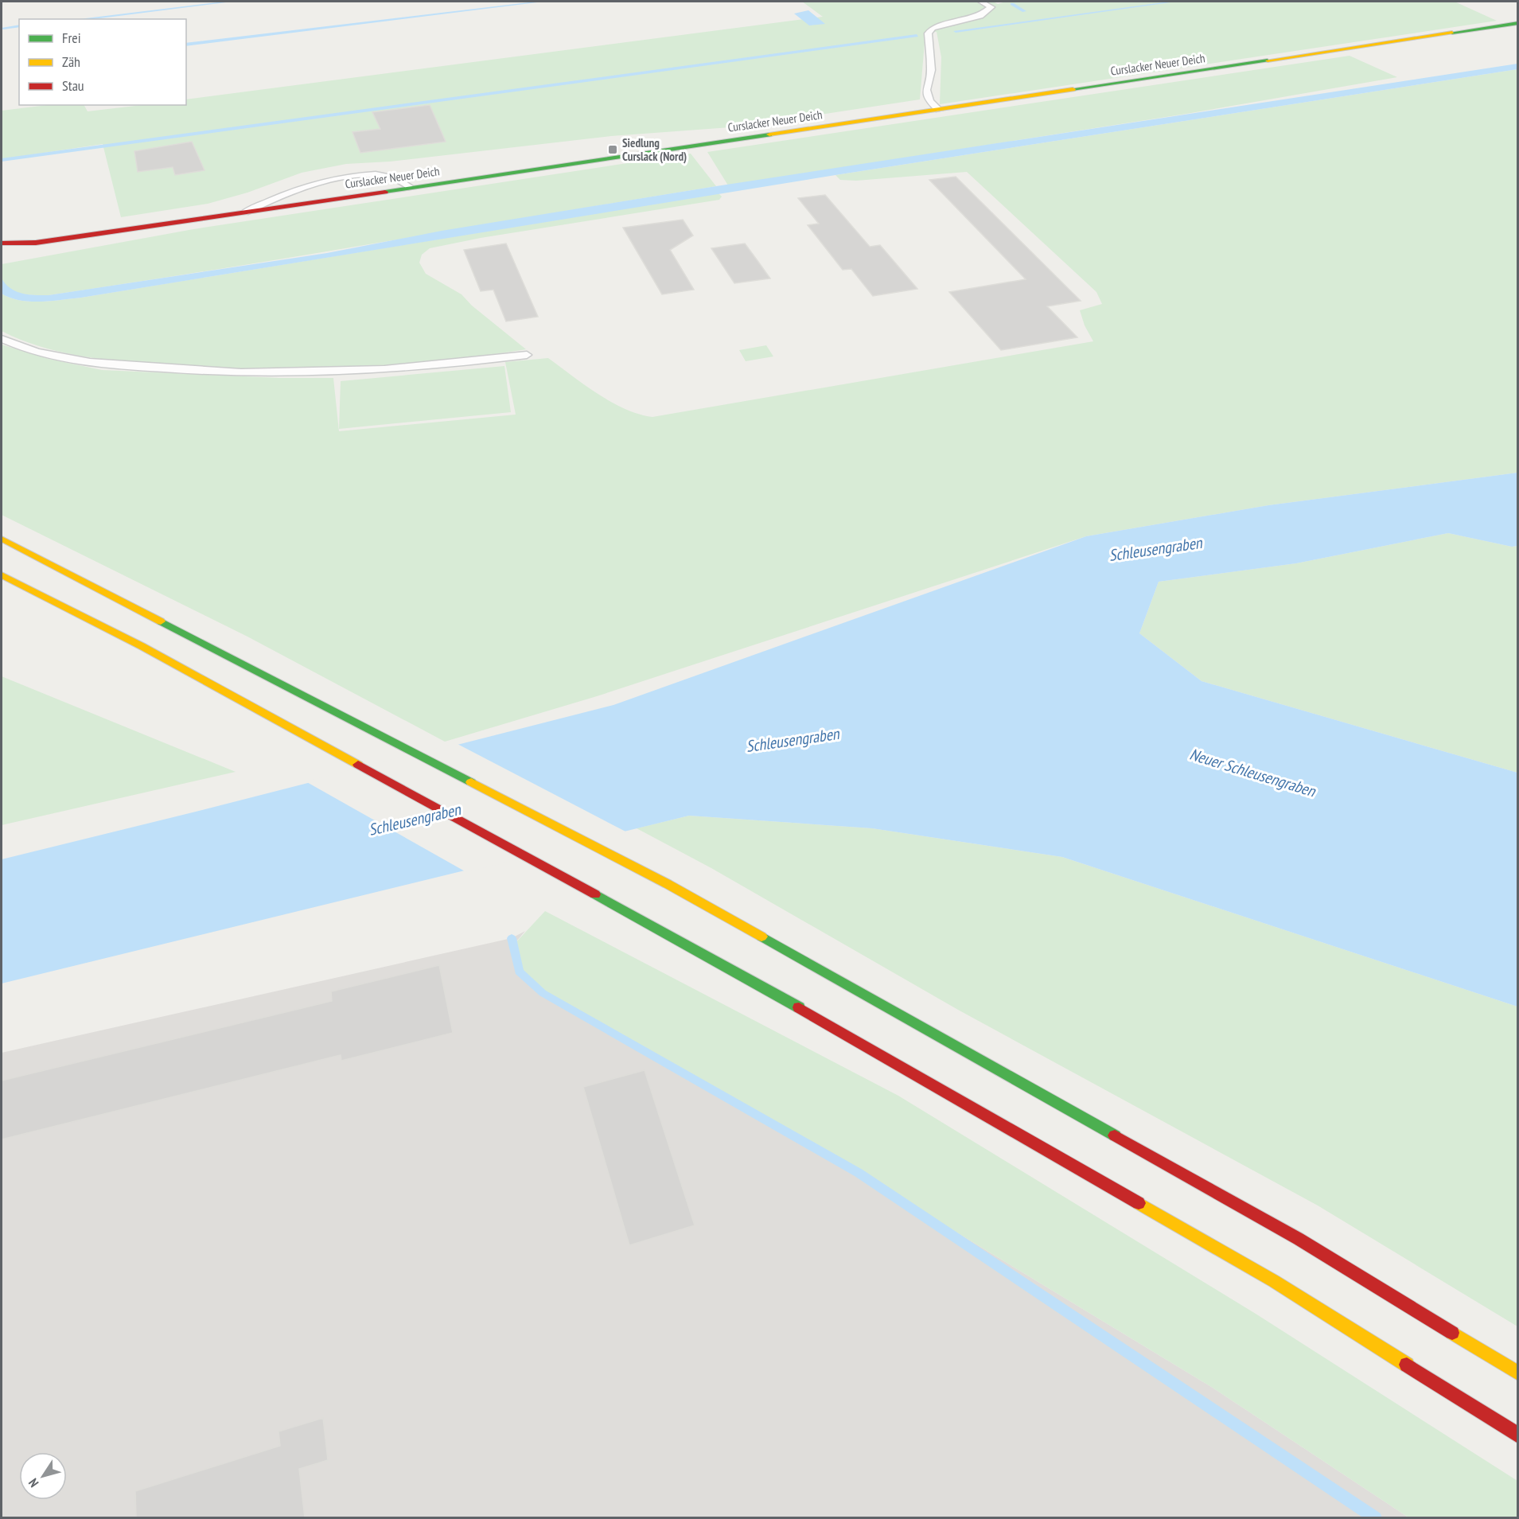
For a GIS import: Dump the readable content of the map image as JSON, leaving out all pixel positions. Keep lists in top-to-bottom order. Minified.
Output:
{"streets":{"main road":["Curslacker Neuer Deich"]},"water":["Schleusengraben","Neuer Schleusengraben"],"places":{"transit":["Siedlung Curslack (Nord)"]},"legend":["Frei","Zäh","Stau"],"north":"bottom left"}
